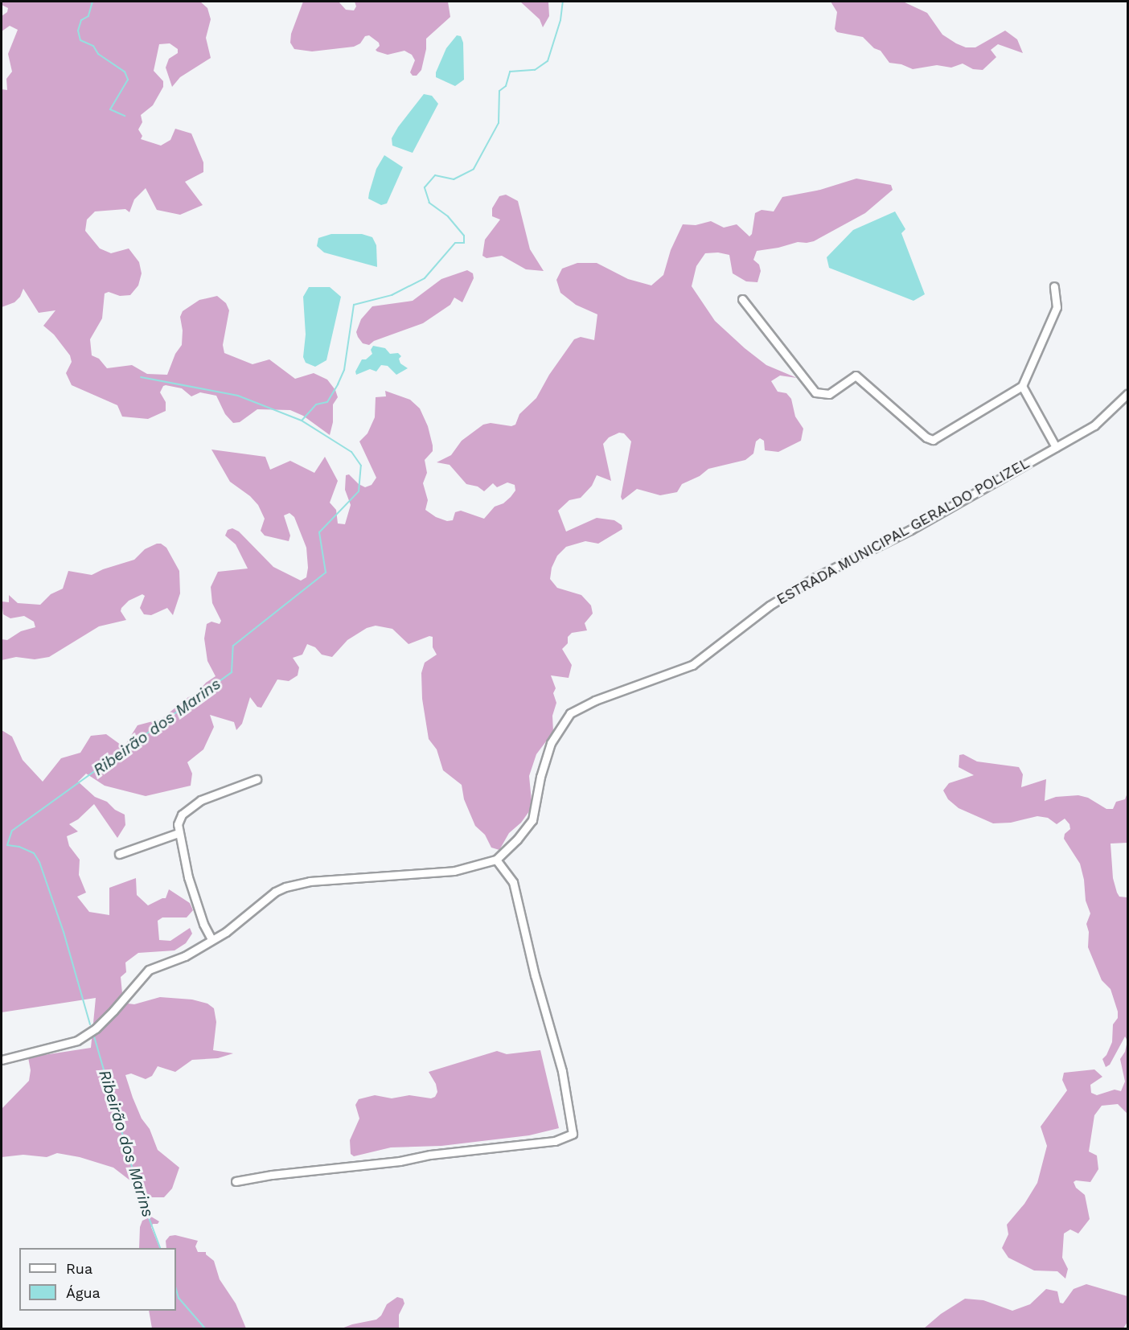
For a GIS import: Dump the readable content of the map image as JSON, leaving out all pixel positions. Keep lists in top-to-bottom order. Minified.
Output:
{"streets":{"street":["ESTRADA MUNICIPAL GERALDO POLIZEL"]},"water":["Ribeirão dos Marins"],"legend":["Rua","Água"]}
